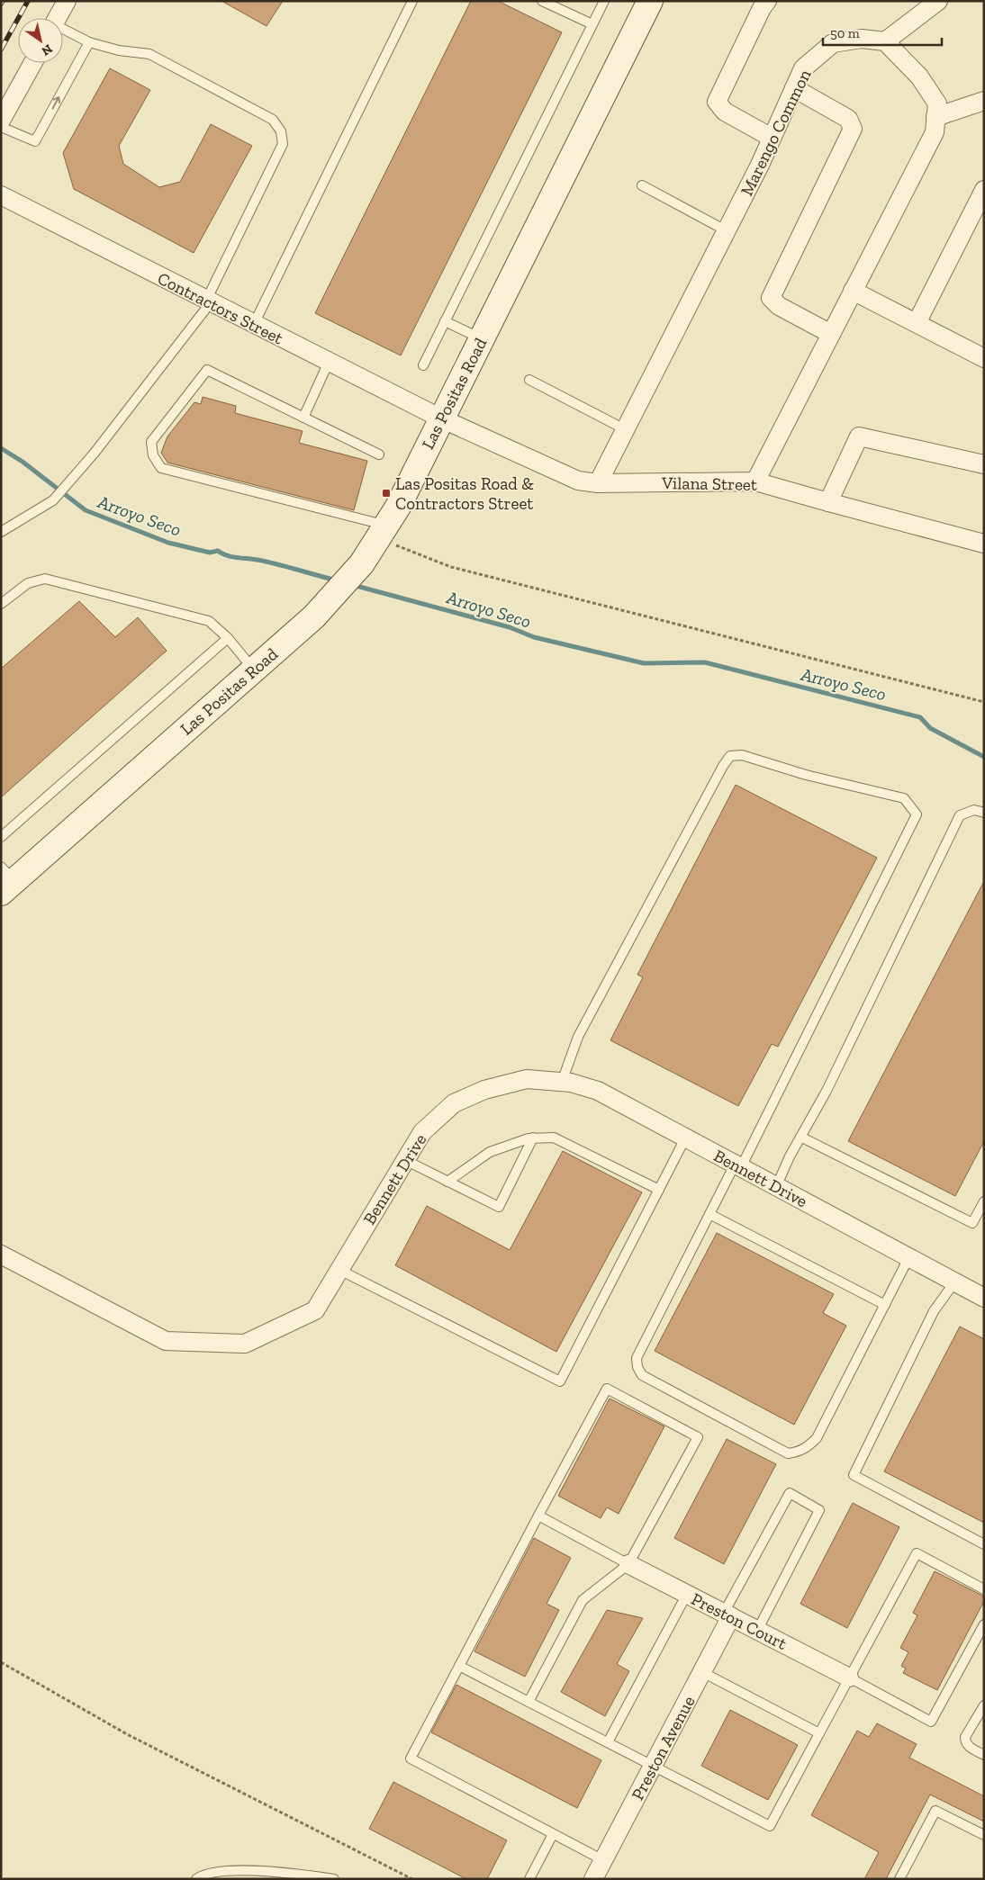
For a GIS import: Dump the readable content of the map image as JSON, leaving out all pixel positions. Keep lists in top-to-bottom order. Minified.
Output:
{"streets":{"main road":["Las Positas Road"],"street":["Marengo Common","Contractors Street","Vilana Street","Bennett Drive","Preston Court","Preston Avenue"]},"crossings":[["Marengo Common","Vilana Street"],["Contractors Street","Las Positas Road"],["Contractors Street","Vilana Street"],["Las Positas Road","Vilana Street"],["Preston Court","Preston Avenue"]],"water":["Arroyo Seco"],"places":{"transit":["Las Positas Road & Contractors Street"]},"scale_bar":"50 m","north":"bottom right"}
